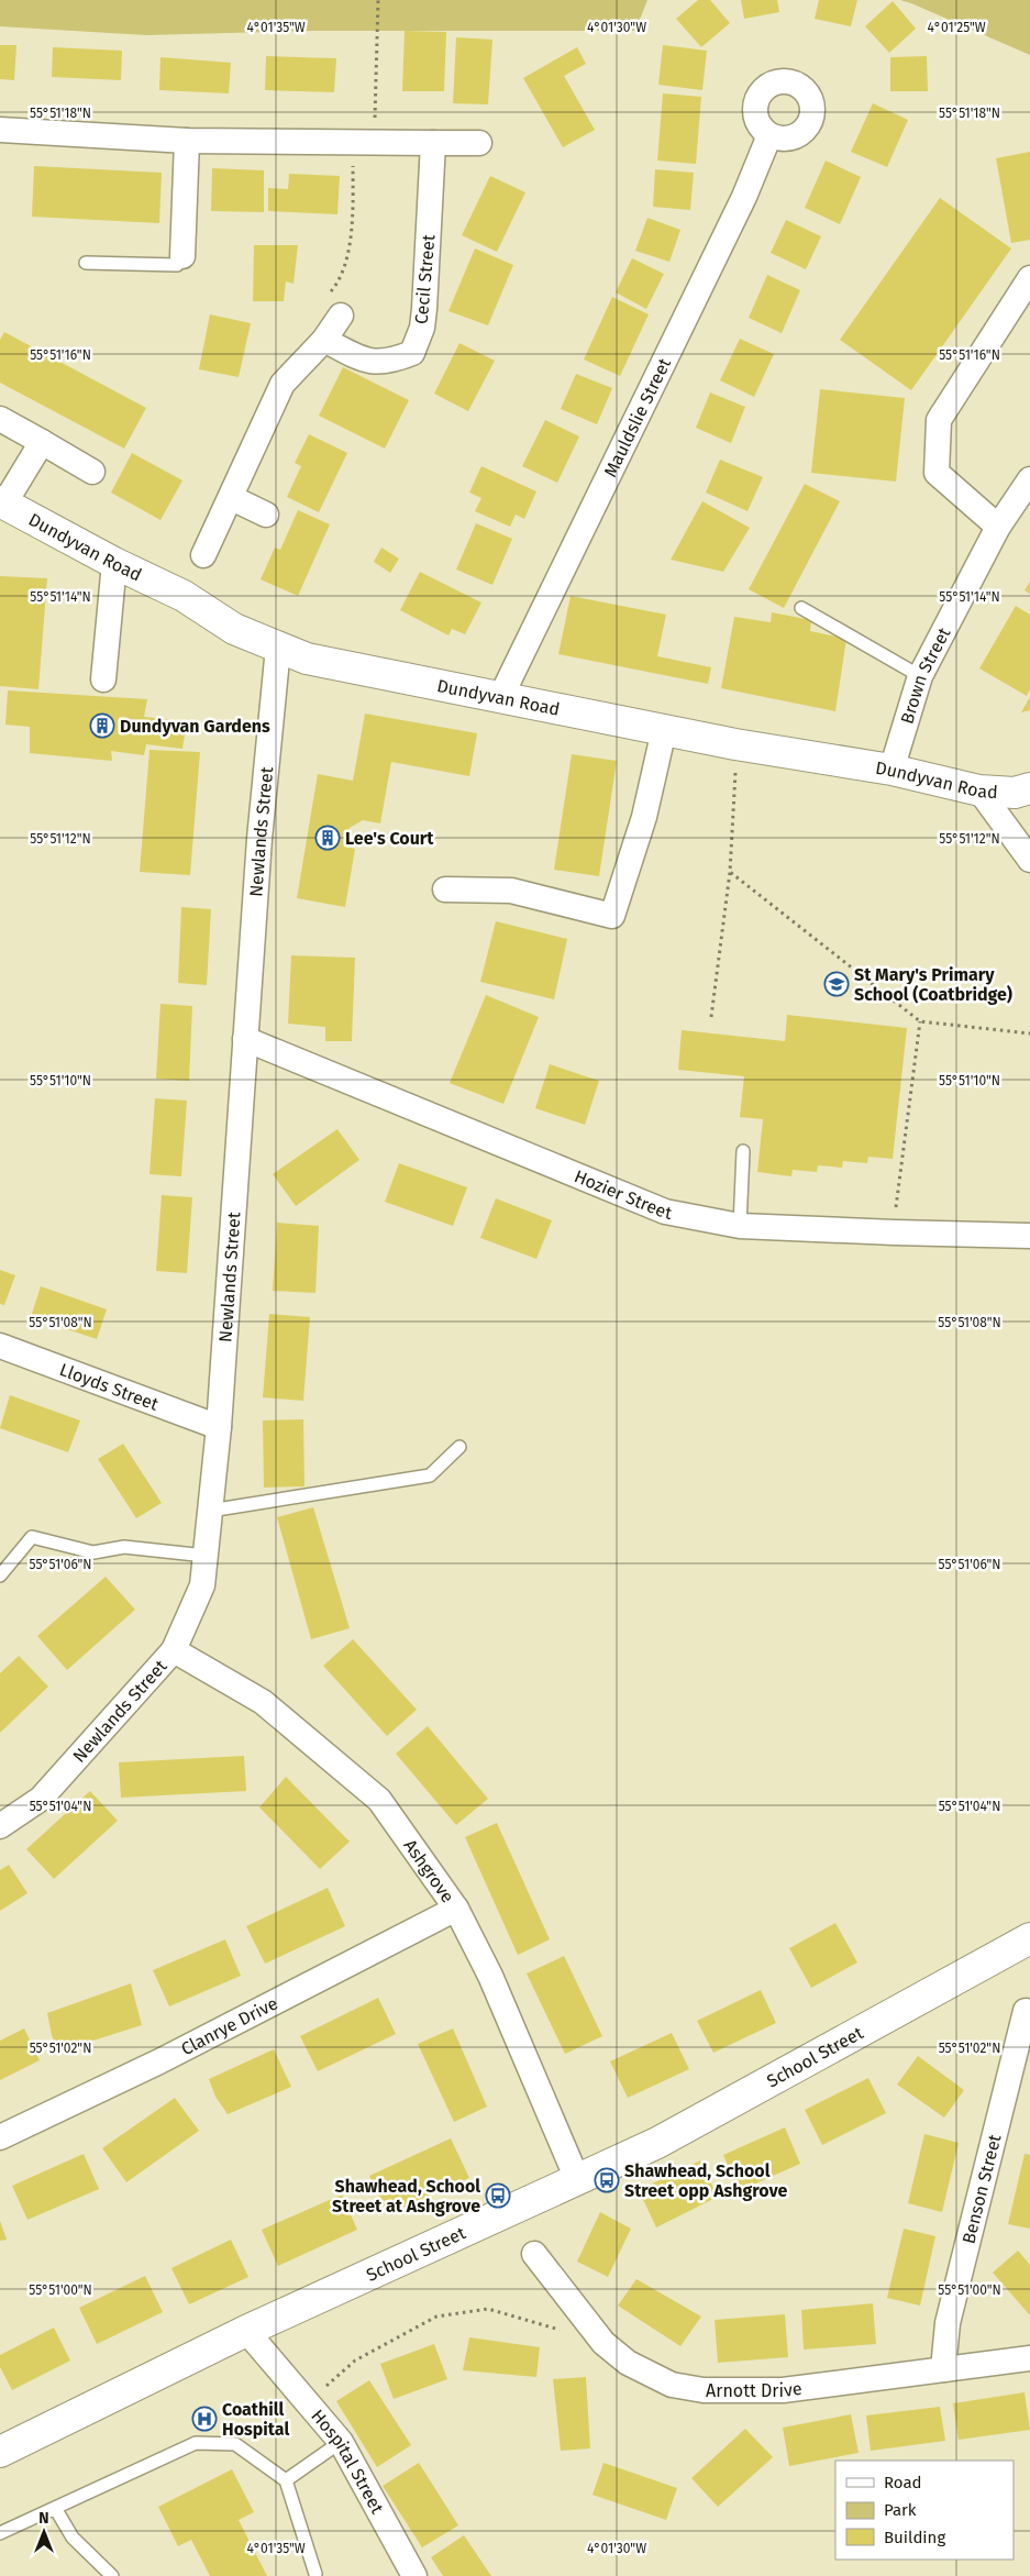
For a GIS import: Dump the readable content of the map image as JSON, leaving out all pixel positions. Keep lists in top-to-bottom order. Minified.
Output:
{"streets":{"street":["Cecil Street","Mauldslie Street","Dundyvan Road","Brown Street","Newlands Street","Hozier Street","Lloyds Street","Ashgrove","Clanrye Drive","School Street","Benson Street","Arnott Drive","Hospital Street"]},"crossings":[["Mauldslie Street","Dundyvan Road"],["Dundyvan Road","Brown Street"],["Dundyvan Road","Newlands Street"],["Newlands Street","Hozier Street"],["Newlands Street","Lloyds Street"],["Newlands Street","Ashgrove"],["Ashgrove","Clanrye Drive"],["Ashgrove","School Street"],["School Street","Hospital Street"],["Benson Street","Arnott Drive"]],"places":{"building":["Dundyvan Gardens","Lee's Court"],"school or university":["St Mary's Primary School (Coatbridge)"],"bus stop":["Shawhead, School Street opp Ashgrove","Shawhead, School Street at Ashgrove"],"hospital":["Coathill Hospital"]},"legend":["Road","Park","Building"],"north":"top","coordinates":["4°01'35\"W","4°01'30\"W","4°01'25\"W","55°51'18\"N","55°51'16\"N","55°51'14\"N","55°51'12\"N","55°51'10\"N","55°51'08\"N","55°51'06\"N","55°51'04\"N","55°51'02\"N","55°51'00\"N"]}
